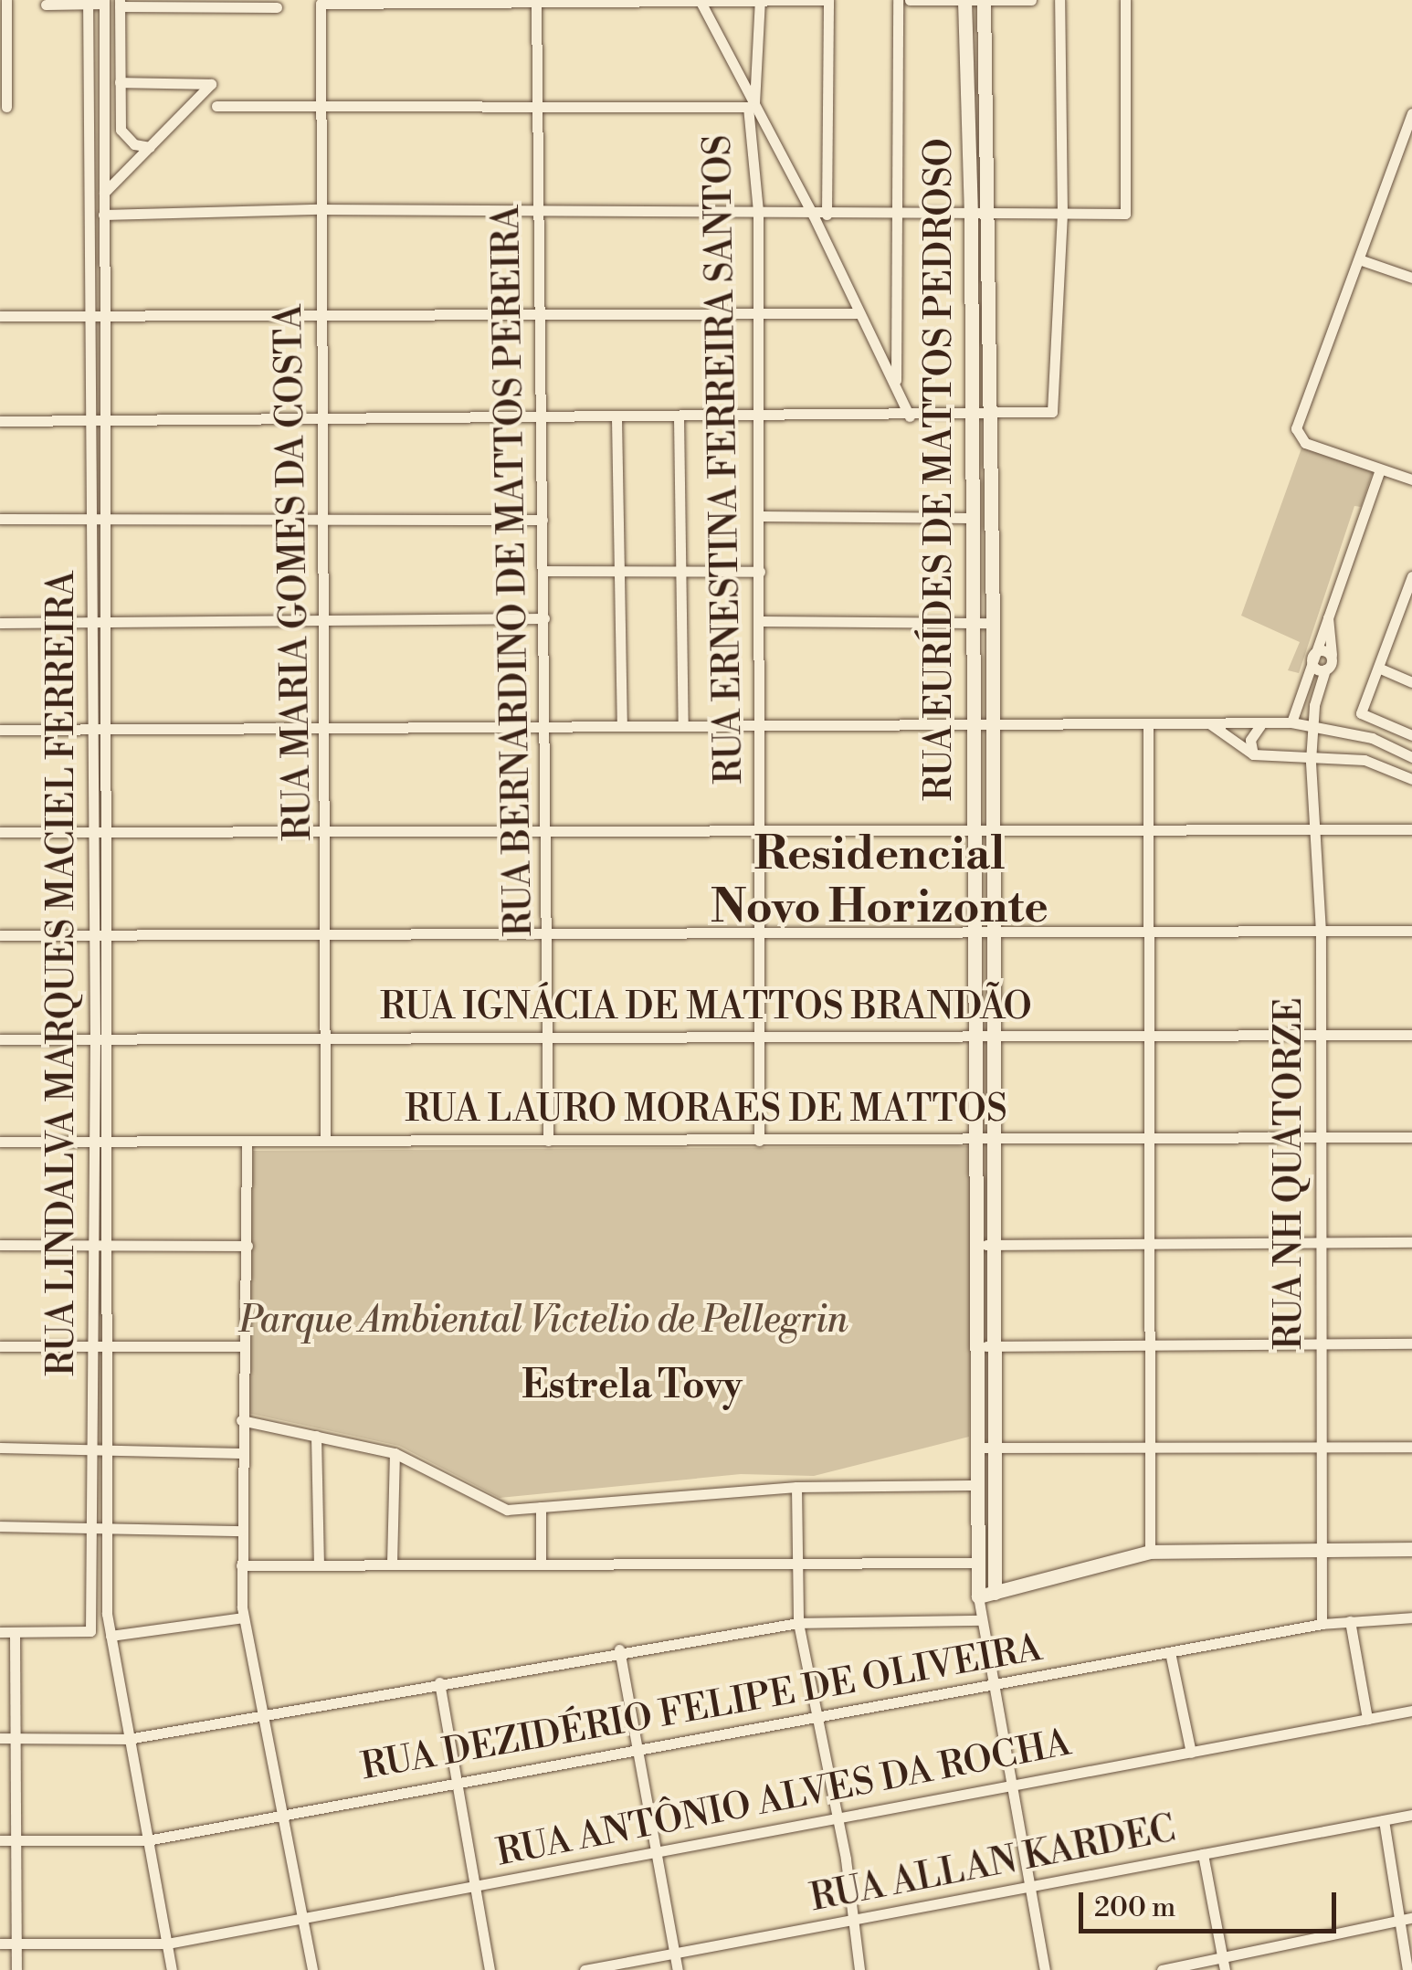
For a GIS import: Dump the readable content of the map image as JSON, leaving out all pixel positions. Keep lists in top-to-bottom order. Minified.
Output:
{"streets":{"street":["RUA ERNESTINA FERREIRA SANTOS","RUA EURÍDES DE MATTOS PEDROSO","RUA BERNARDINO DE MATTOS PEREIRA","RUA MARIA GOMES DA COSTA","RUA LINDALVA MARQUES MACIEL FERREIRA","RUA IGNÁCIA DE MATTOS BRANDÃO","RUA LAURO MORAES DE MATTOS","RUA NH QUATORZE","RUA DEZIDÉRIO FELIPE DE OLIVEIRA","RUA ANTÔNIO ALVES DA ROCHA","RUA ALLAN KARDEC"]},"crossings":[["RUA ERNESTINA FERREIRA SANTOS","RUA IGNÁCIA DE MATTOS BRANDÃO"],["RUA ERNESTINA FERREIRA SANTOS","RUA LAURO MORAES DE MATTOS"],["RUA EURÍDES DE MATTOS PEDROSO","RUA IGNÁCIA DE MATTOS BRANDÃO"],["RUA EURÍDES DE MATTOS PEDROSO","RUA LAURO MORAES DE MATTOS"],["RUA BERNARDINO DE MATTOS PEREIRA","RUA MARIA GOMES DA COSTA"],["RUA BERNARDINO DE MATTOS PEREIRA","RUA IGNÁCIA DE MATTOS BRANDÃO"],["RUA BERNARDINO DE MATTOS PEREIRA","RUA LAURO MORAES DE MATTOS"],["RUA MARIA GOMES DA COSTA","RUA IGNÁCIA DE MATTOS BRANDÃO"],["RUA MARIA GOMES DA COSTA","RUA LAURO MORAES DE MATTOS"],["RUA LINDALVA MARQUES MACIEL FERREIRA","RUA IGNÁCIA DE MATTOS BRANDÃO"],["RUA LINDALVA MARQUES MACIEL FERREIRA","RUA LAURO MORAES DE MATTOS"],["RUA LINDALVA MARQUES MACIEL FERREIRA","RUA DEZIDÉRIO FELIPE DE OLIVEIRA"],["RUA LINDALVA MARQUES MACIEL FERREIRA","RUA ANTÔNIO ALVES DA ROCHA"],["RUA IGNÁCIA DE MATTOS BRANDÃO","RUA NH QUATORZE"],["RUA LAURO MORAES DE MATTOS","RUA NH QUATORZE"],["RUA NH QUATORZE","RUA DEZIDÉRIO FELIPE DE OLIVEIRA"]],"districts":["Residencial Novo Horizonte","Estrela Tovy"],"parks":["Parque Ambiental Victelio de Pellegrin"],"scale_bar":"200 m"}
